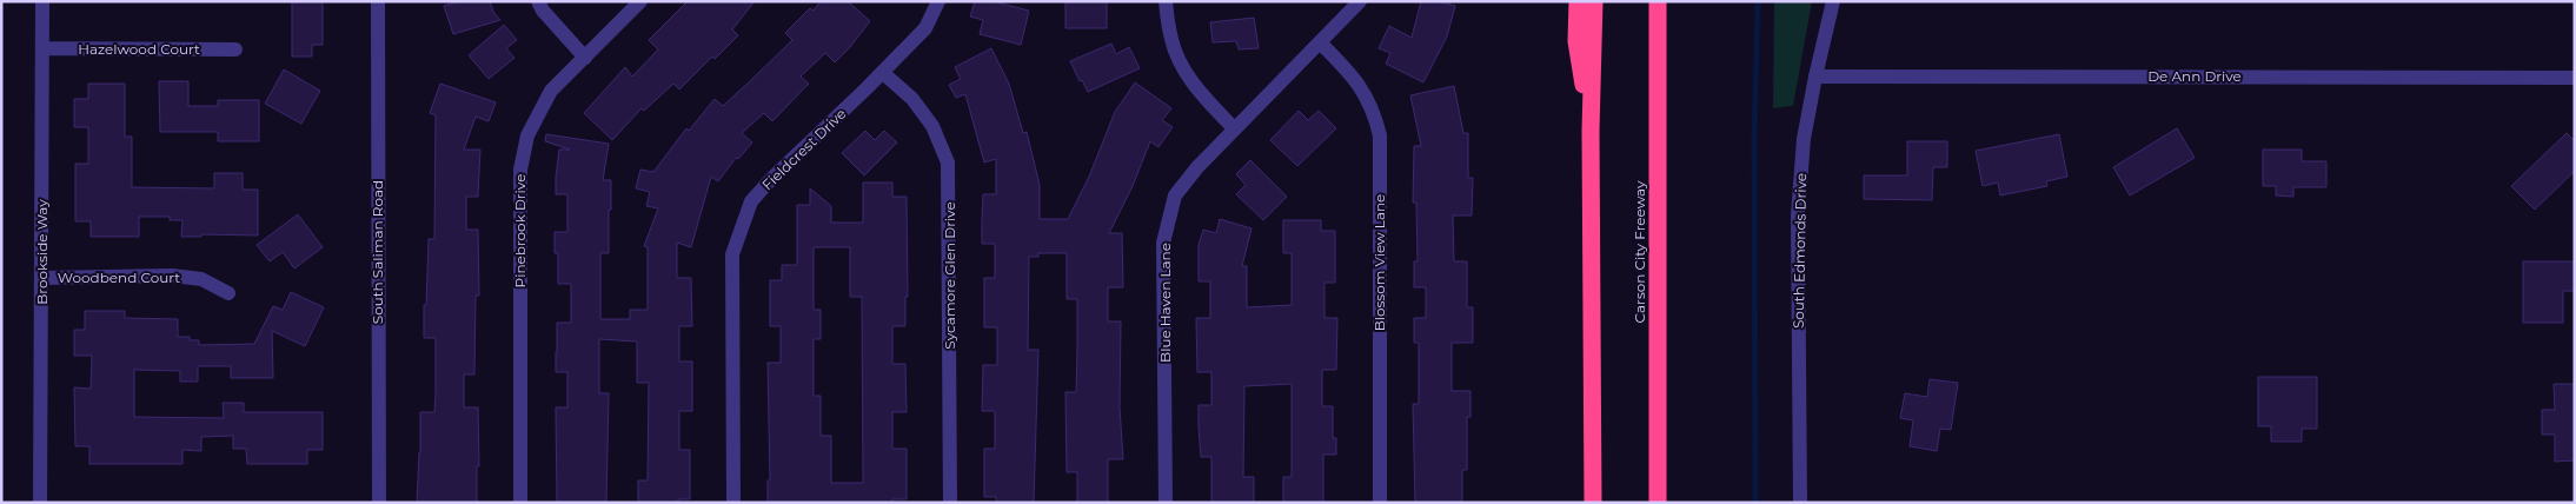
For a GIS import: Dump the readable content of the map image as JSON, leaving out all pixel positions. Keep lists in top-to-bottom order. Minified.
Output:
{"streets":{"highway":["Carson City Freeway"],"street":["Hazelwood Court","De Ann Drive","Fieldcrest Drive","Pinebrook Drive","South Edmonds Drive","Brookside Way","South Saliman Road","Blossom View Lane","Sycamore Glen Drive","Woodbend Court","Blue Haven Lane"]},"crossings":[["Hazelwood Court","Brookside Way"],["De Ann Drive","South Edmonds Drive"],["Fieldcrest Drive","Sycamore Glen Drive"],["Brookside Way","Woodbend Court"],["Blossom View Lane","Blue Haven Lane"]]}
